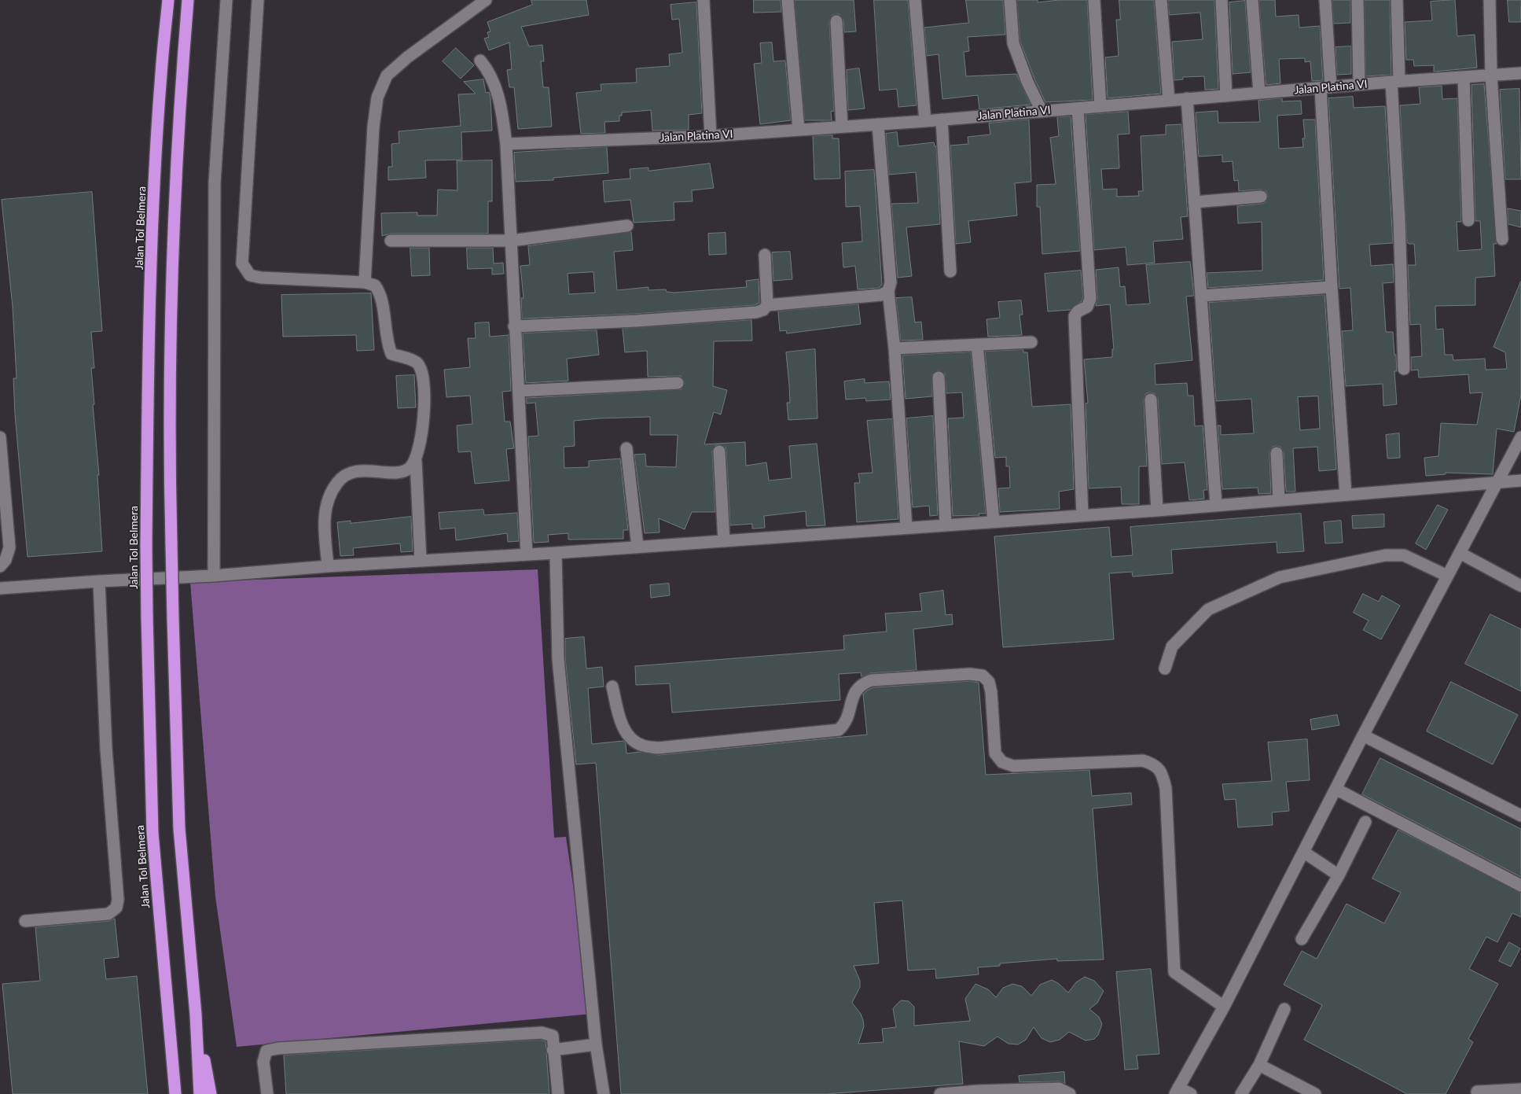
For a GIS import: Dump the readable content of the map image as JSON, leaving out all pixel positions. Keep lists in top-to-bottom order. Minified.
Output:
{"streets":{"highway":["Jalan Tol Belmera"],"street":["Jalan Platina VI"]}}
